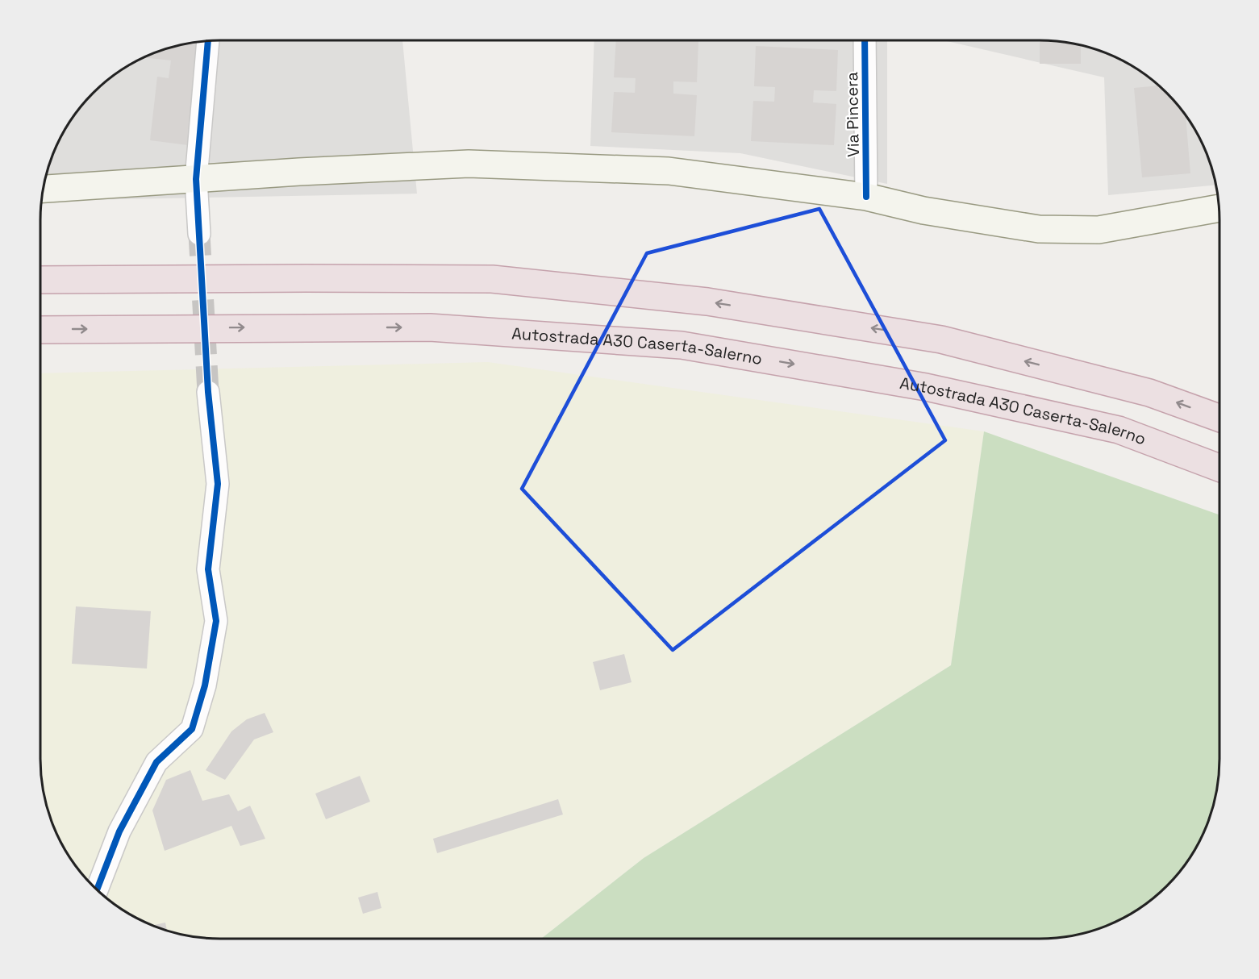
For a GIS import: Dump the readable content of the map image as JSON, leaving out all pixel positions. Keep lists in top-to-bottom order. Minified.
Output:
{"streets":{"highway":["Autostrada A30 Caserta-Salerno"],"street":["Via Pincera"]}}
